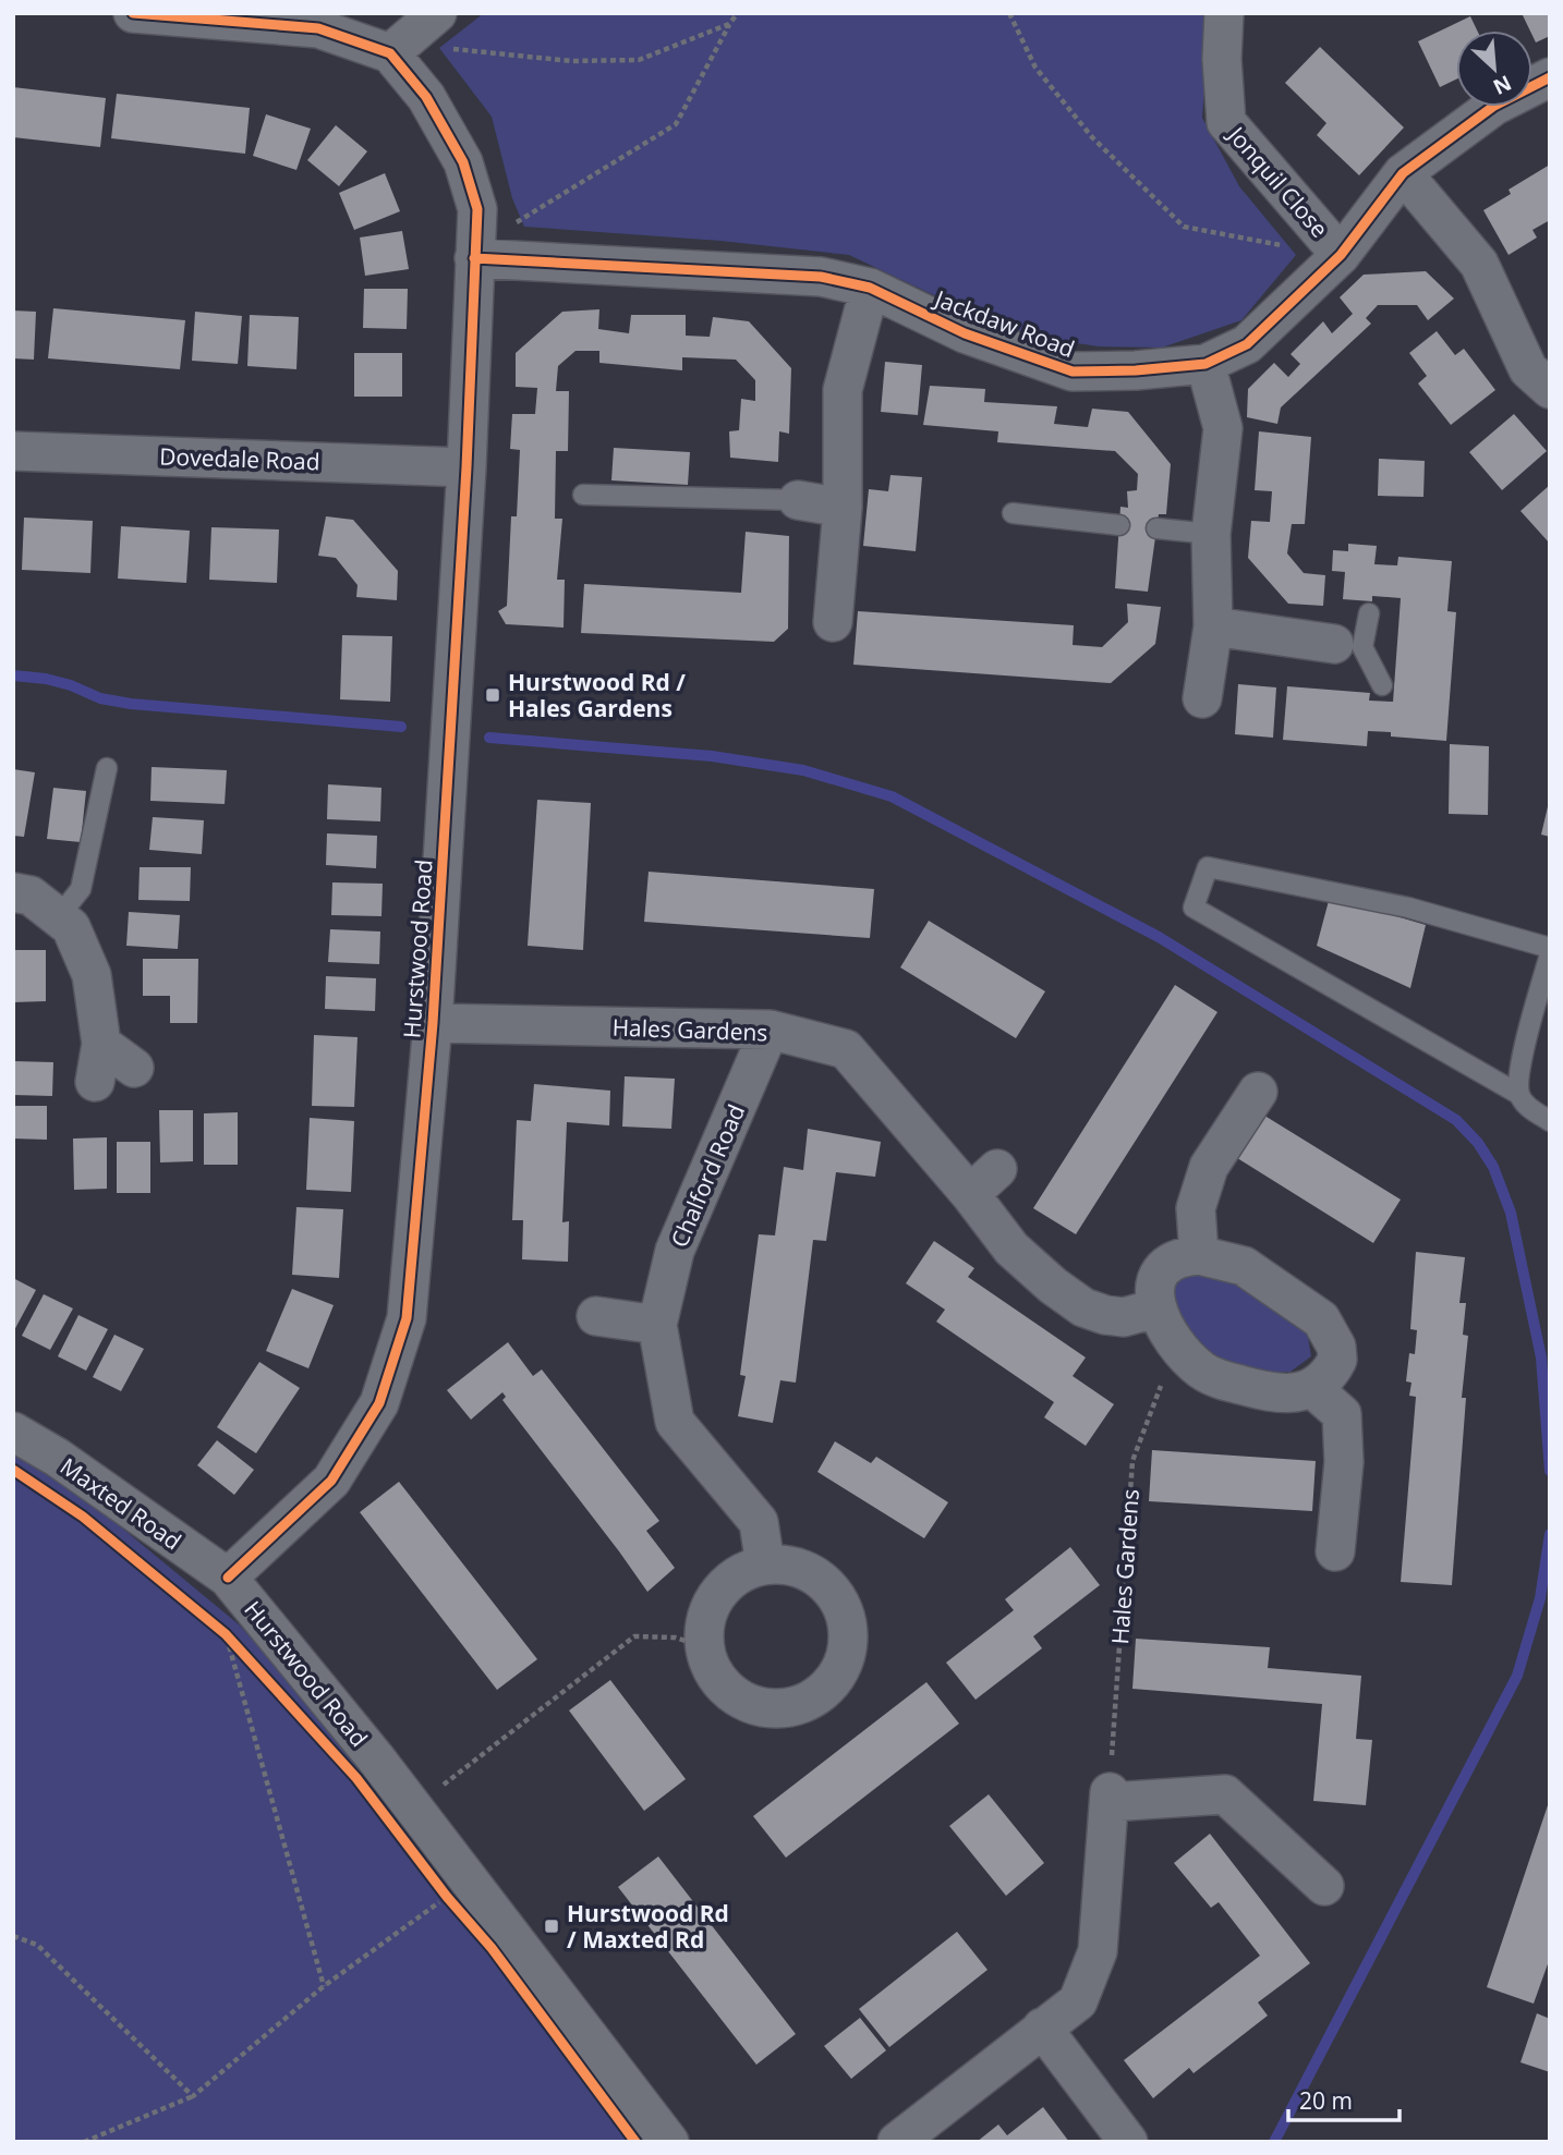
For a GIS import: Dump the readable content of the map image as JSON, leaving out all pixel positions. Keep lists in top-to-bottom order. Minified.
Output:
{"streets":{"street":["Jonquil Close","Jackdaw Road","Dovedale Road","Hurstwood Road","Hales Gardens","Chalford Road","Maxted Road"]},"crossings":[["Jonquil Close","Jackdaw Road"],["Jackdaw Road","Hurstwood Road"],["Dovedale Road","Hurstwood Road"],["Hurstwood Road","Hales Gardens"],["Hurstwood Road","Maxted Road"],["Hales Gardens","Chalford Road"]],"places":{"transit":["Hurstwood Rd / Hales Gardens","Hurstwood Rd / Maxted Rd"]},"scale_bar":"20 m","north":"bottom right"}
